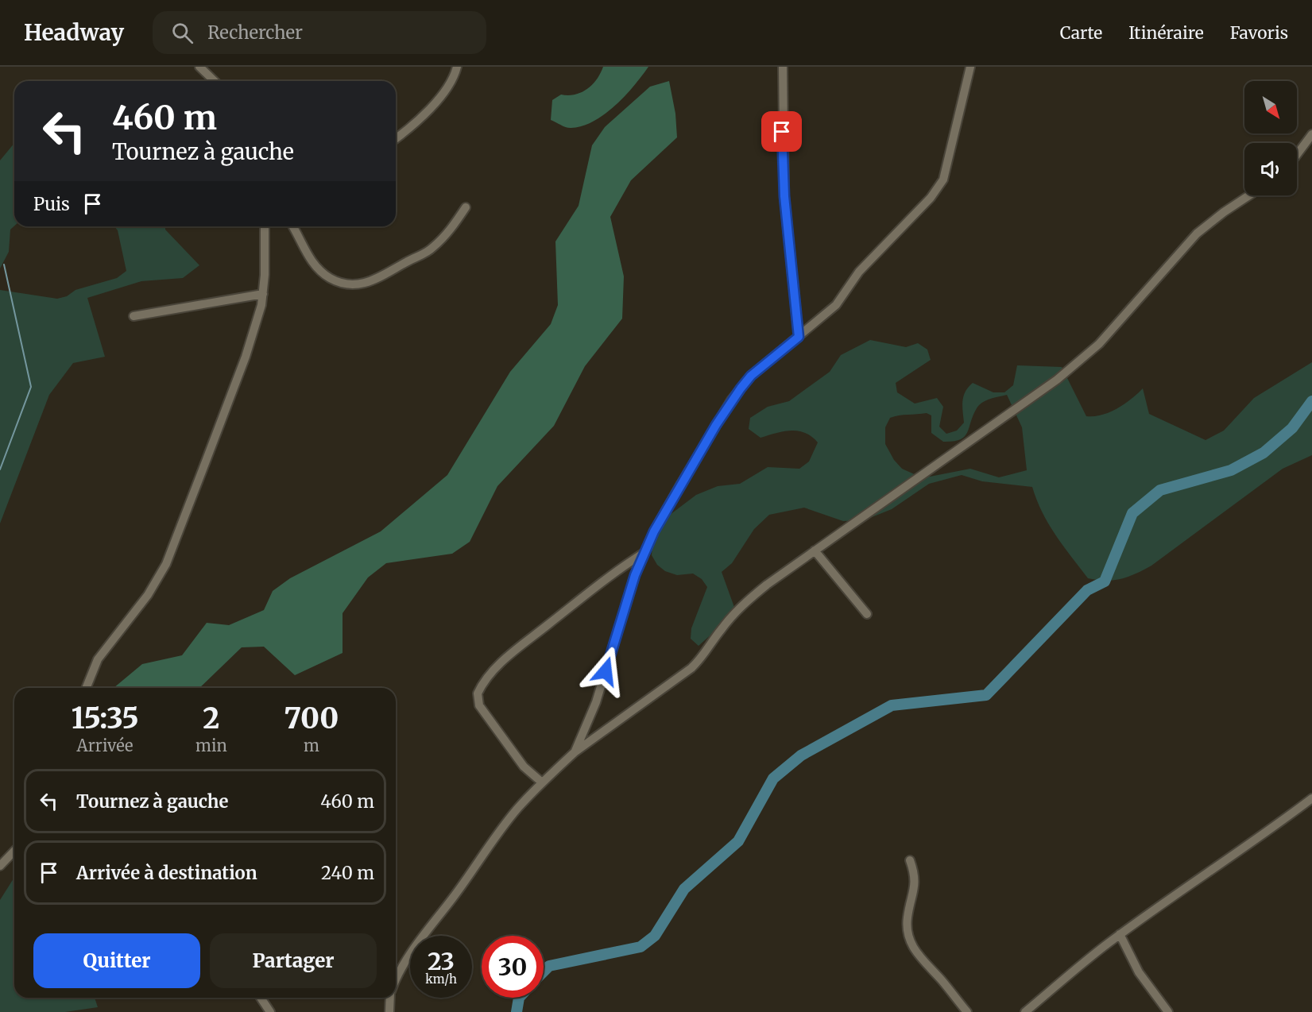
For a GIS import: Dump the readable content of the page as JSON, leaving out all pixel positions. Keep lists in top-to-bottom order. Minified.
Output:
{"north":"bottom right","page":{"header":"Headway","search":"Rechercher","nav":["Carte","Itinéraire","Favoris"],"turn":["460 m","Tournez à gauche"],"then":"Puis","eta":["15:35","Arrivée","2","min","700","m"],"list":[{"name":"Tournez à gauche","value":"460 m"},{"name":"Arrivée à destination","value":"240 m"}],"buttons":["Quitter","Partager"],"speed":"23 km/h","limit":"30"}}
